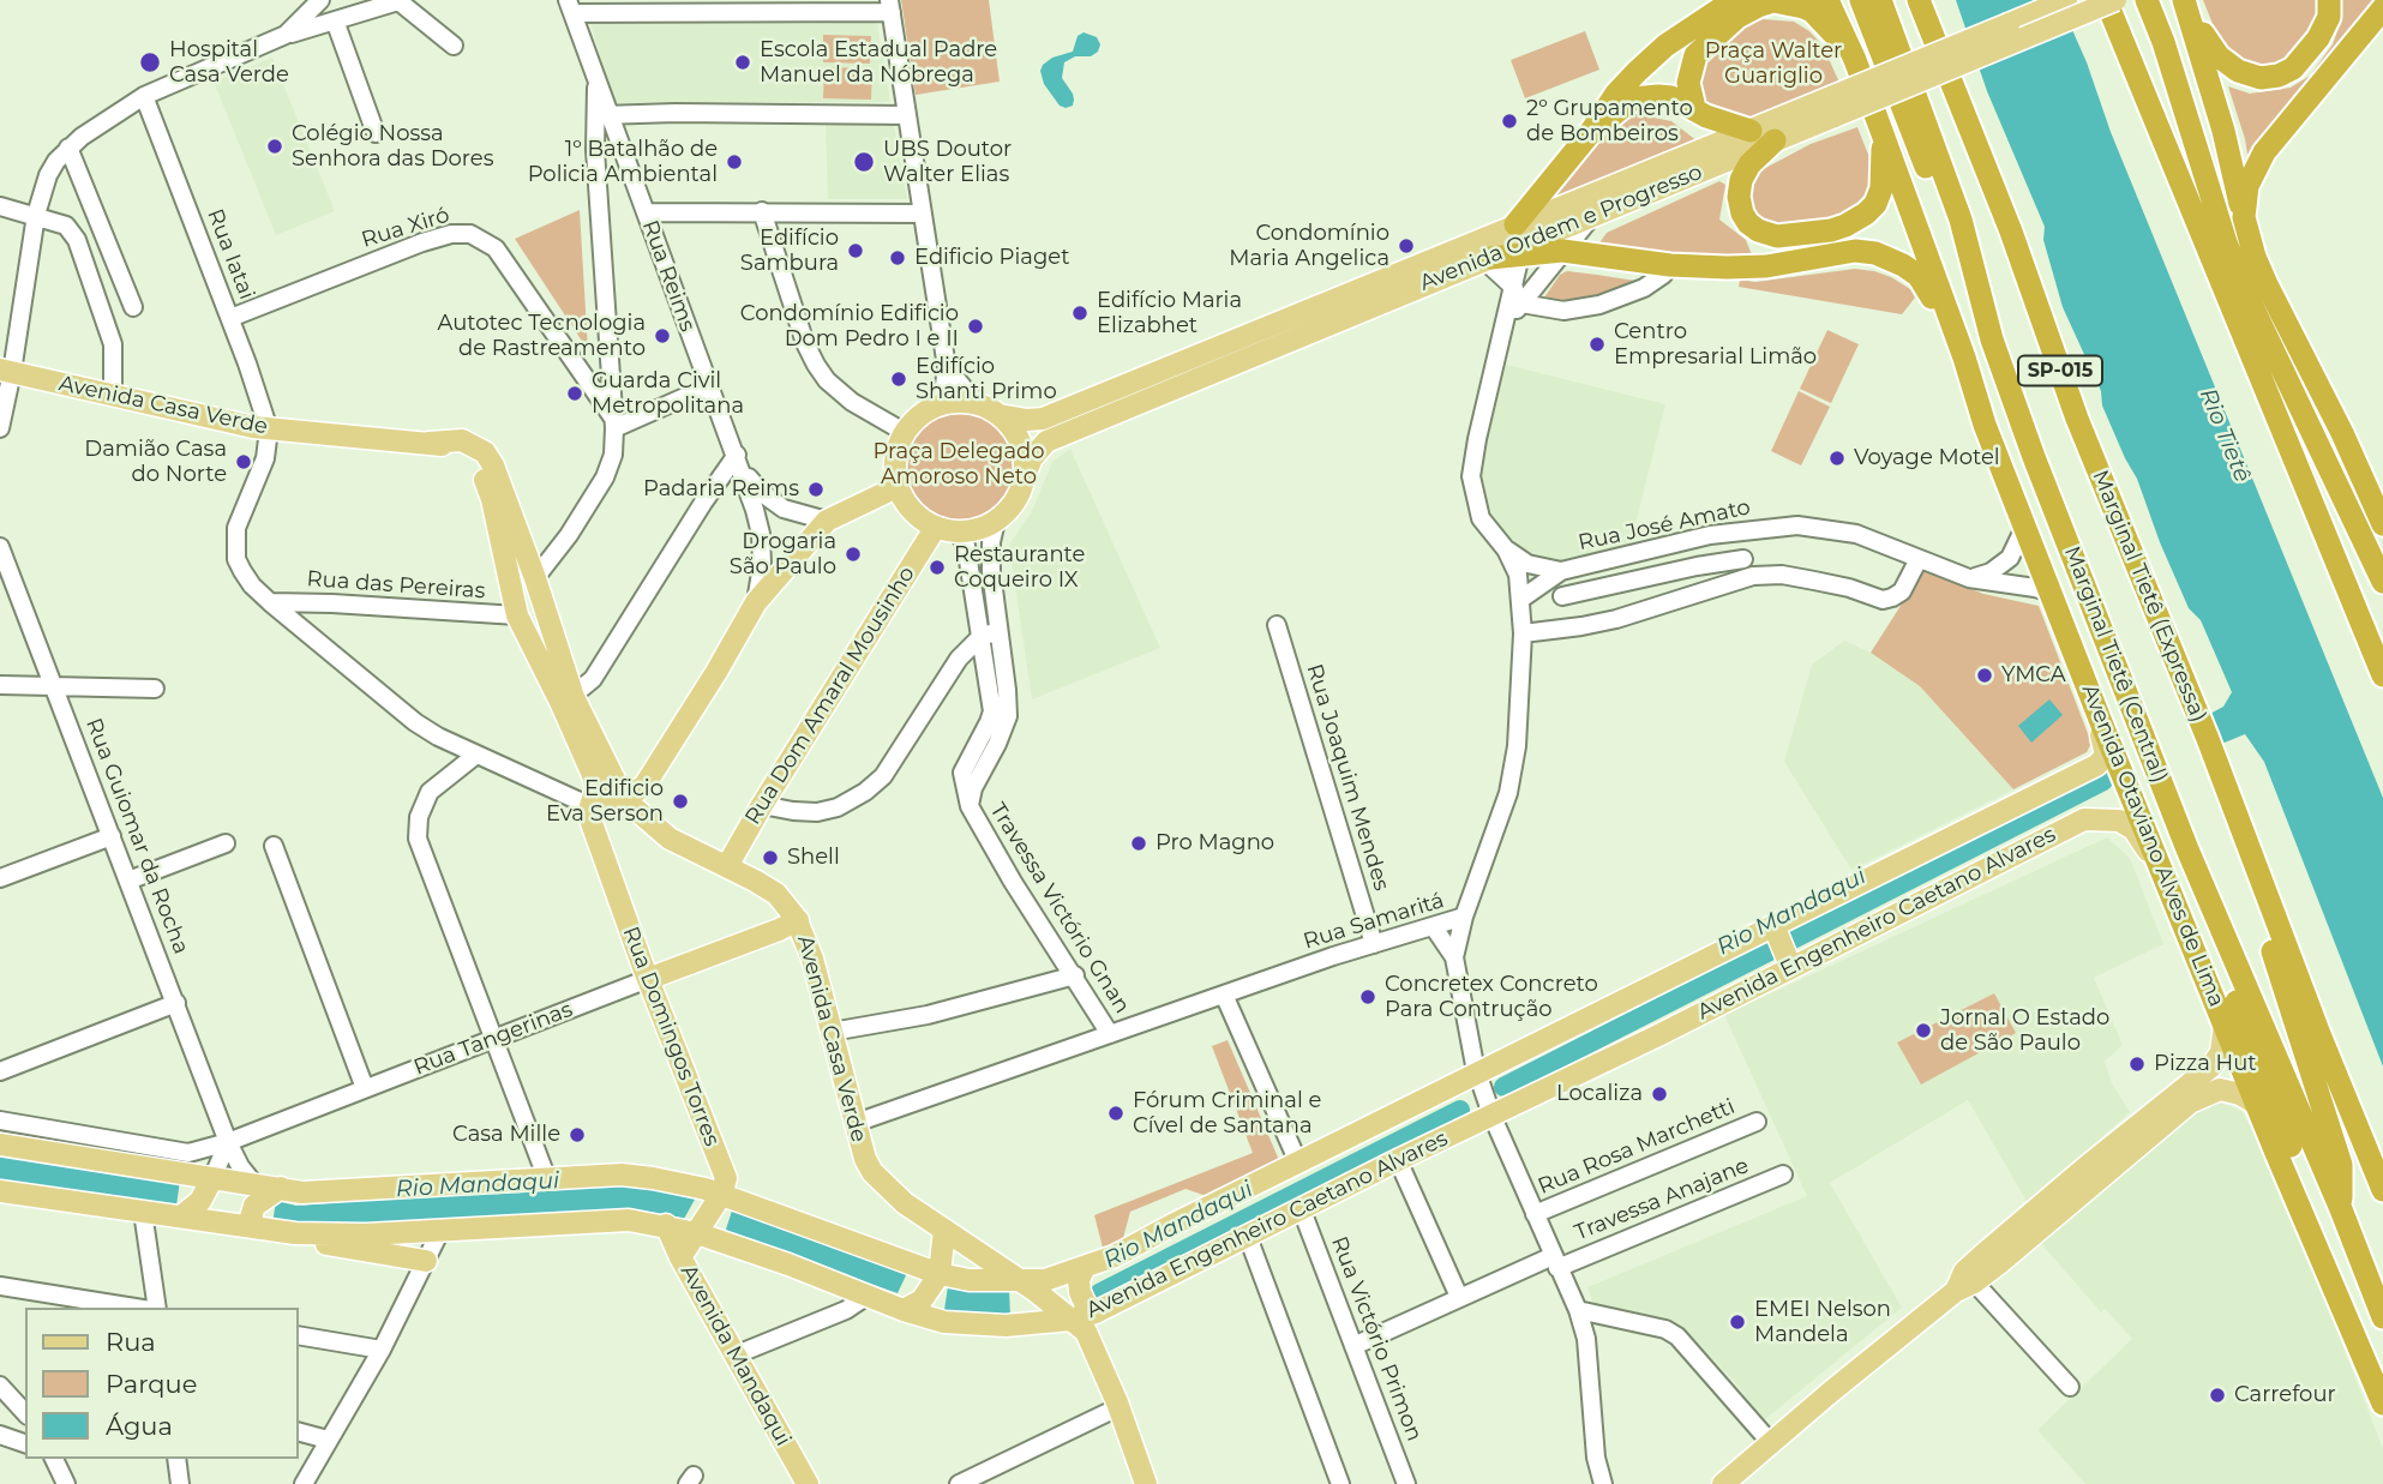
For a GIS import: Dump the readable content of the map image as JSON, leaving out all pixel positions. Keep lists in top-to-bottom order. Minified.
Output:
{"streets":{"highway":["SP-015","Marginal Tietê (Expressa)","Marginal Tietê (Central)","Avenida Otaviano Alves de Lima"],"main road":["Avenida Ordem e Progresso","Rua Reims","Avenida Casa Verde","Rua Dom Amaral Mousinho","Avenida Engenheiro Caetano Alvares","Rua Domingos Torres","Rua Tangerinas","Avenida Mandaqui"],"street":["Rua Xiró","Rua Iatai","Rua José Amato","Rua das Pereiras","Rua Joaquim Mendes","Rua Guiomar da Rocha","Travessa Victório Gnan","Rua Samaritá","Rua Rosa Marchetti","Travessa Anajane","Rua Victório Primon"]},"crossings":[["Rua Xiró","Rua Iatai"],["Avenida Ordem e Progresso","Rua Dom Amaral Mousinho"],["Avenida Ordem e Progresso","Rua Samaritá"],["Rua Iatai","Avenida Casa Verde"],["Rua Reims","Avenida Casa Verde"],["Rua Reims","Rua Domingos Torres"],["SP-015","Marginal Tietê (Expressa)"],["Avenida Casa Verde","Rua das Pereiras"],["Avenida Casa Verde","Rua Dom Amaral Mousinho"],["Avenida Casa Verde","Rua Samaritá"],["Avenida Casa Verde","Avenida Engenheiro Caetano Alvares"],["Avenida Casa Verde","Rua Domingos Torres"],["Avenida Casa Verde","Rua Tangerinas"],["Rua José Amato","Avenida Otaviano Alves de Lima"],["Rua José Amato","Rua Samaritá"],["Rua Joaquim Mendes","Rua Samaritá"],["Rua Guiomar da Rocha","Avenida Engenheiro Caetano Alvares"],["Rua Guiomar da Rocha","Rua Tangerinas"],["Avenida Otaviano Alves de Lima","Avenida Engenheiro Caetano Alvares"],["Travessa Victório Gnan","Rua Samaritá"],["Avenida Engenheiro Caetano Alvares","Rua Domingos Torres"],["Avenida Engenheiro Caetano Alvares","Rua Victório Primon"],["Avenida Engenheiro Caetano Alvares","Avenida Mandaqui"],["Rua Domingos Torres","Rua Tangerinas"],["Travessa Anajane","Rua Victório Primon"]],"water":["Rio Tietê","Rio Mandaqui"],"parks":["Praça Walter Guariglio","Praça Delegado Amoroso Neto"],"places":["Hospital Casa Verde","Escola Estadual Padre Manuel da Nóbrega","2º Grupamento de Bombeiros","Colégio Nossa Senhora das Dores","1º Batalhão de Policia Ambiental","UBS Doutor Walter Elias","Condomínio Maria Angelica","Edifício Sambura","Edificio Piaget","Edifício Maria Elizabhet","Condomínio Edificio Dom Pedro I e II","Autotec Tecnologia de Rastreamento","Centro Empresarial Limão","Edifício Shanti Primo","Guarda Civil Metropolitana","Voyage Motel","Damião Casa do Norte","Padaria Reims","Drogaria São Paulo","Restaurante Coqueiro IX","YMCA","Edificio Eva Serson","Pro Magno","Shell","Concretex Concreto Para Contrução","Jornal O Estado de São Paulo","Pizza Hut","Localiza","Fórum Criminal e Cível de Santana","Casa Mille","EMEI Nelson Mandela","Carrefour"],"legend":["Rua","Parque","Água"]}
